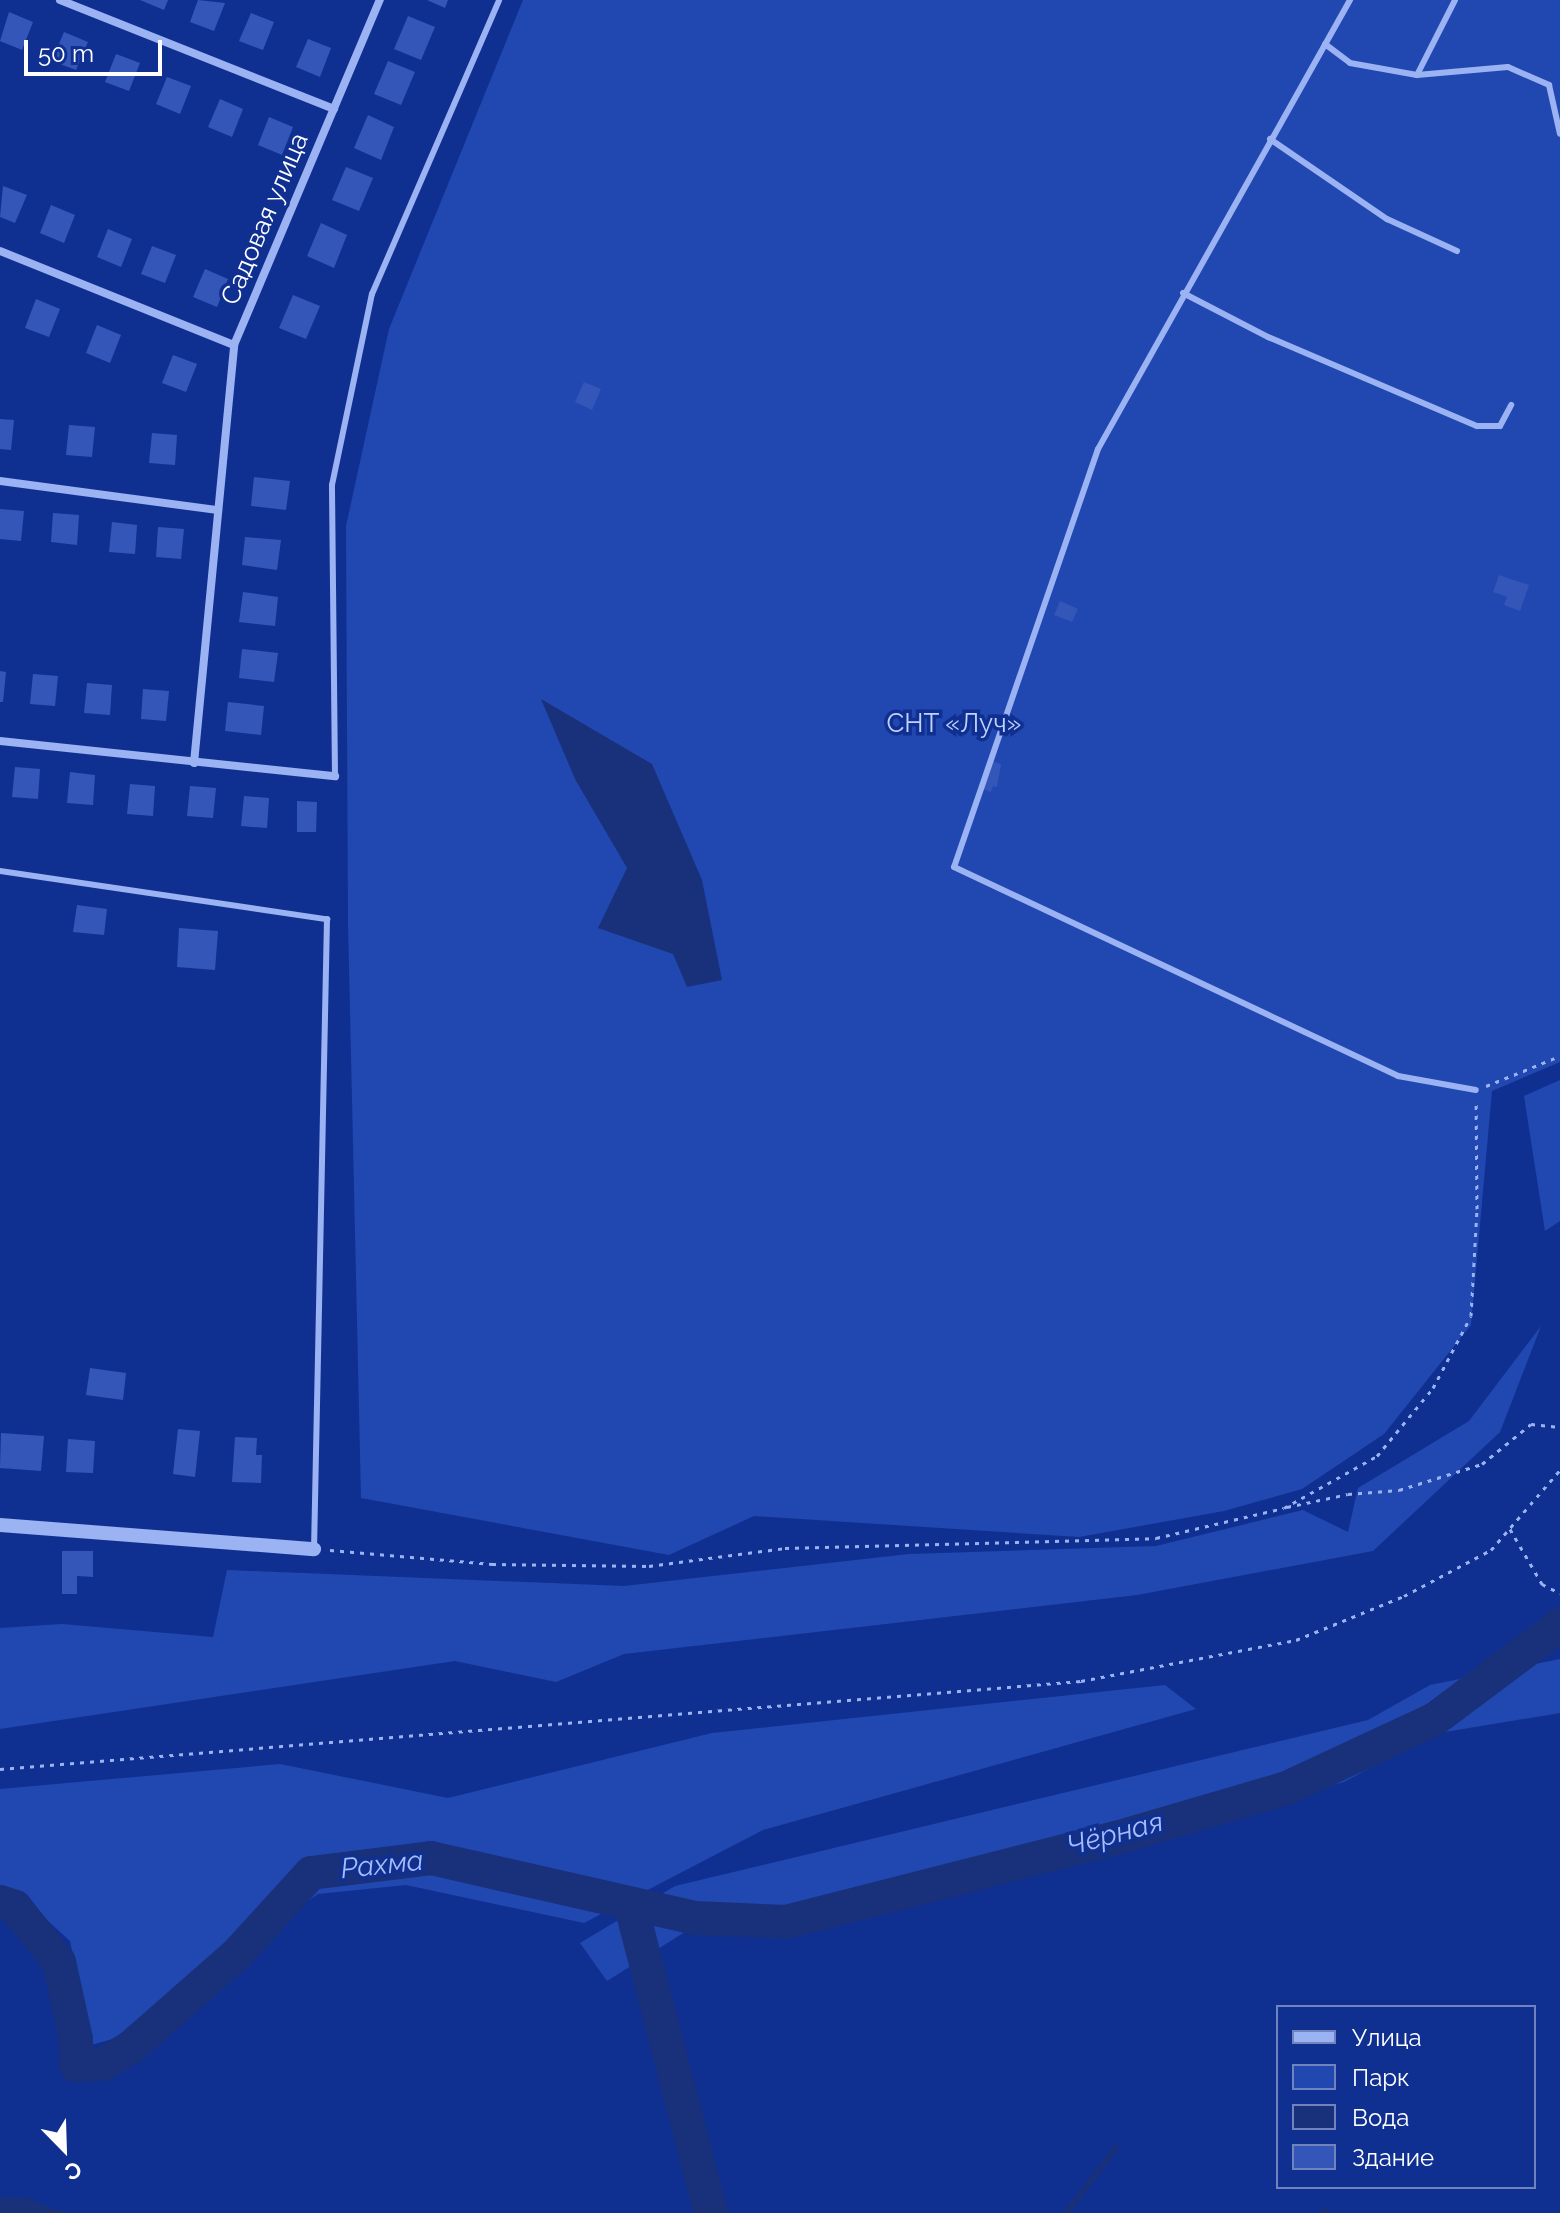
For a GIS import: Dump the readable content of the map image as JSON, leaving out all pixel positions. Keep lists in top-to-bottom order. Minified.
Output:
{"streets":{"street":["Садовая улица"]},"water":["Чёрная","Рахма"],"parks":["СНТ «Луч»"],"legend":["Улица","Парк","Вода","Здание"],"scale_bar":"50 m","north":"bottom right"}
